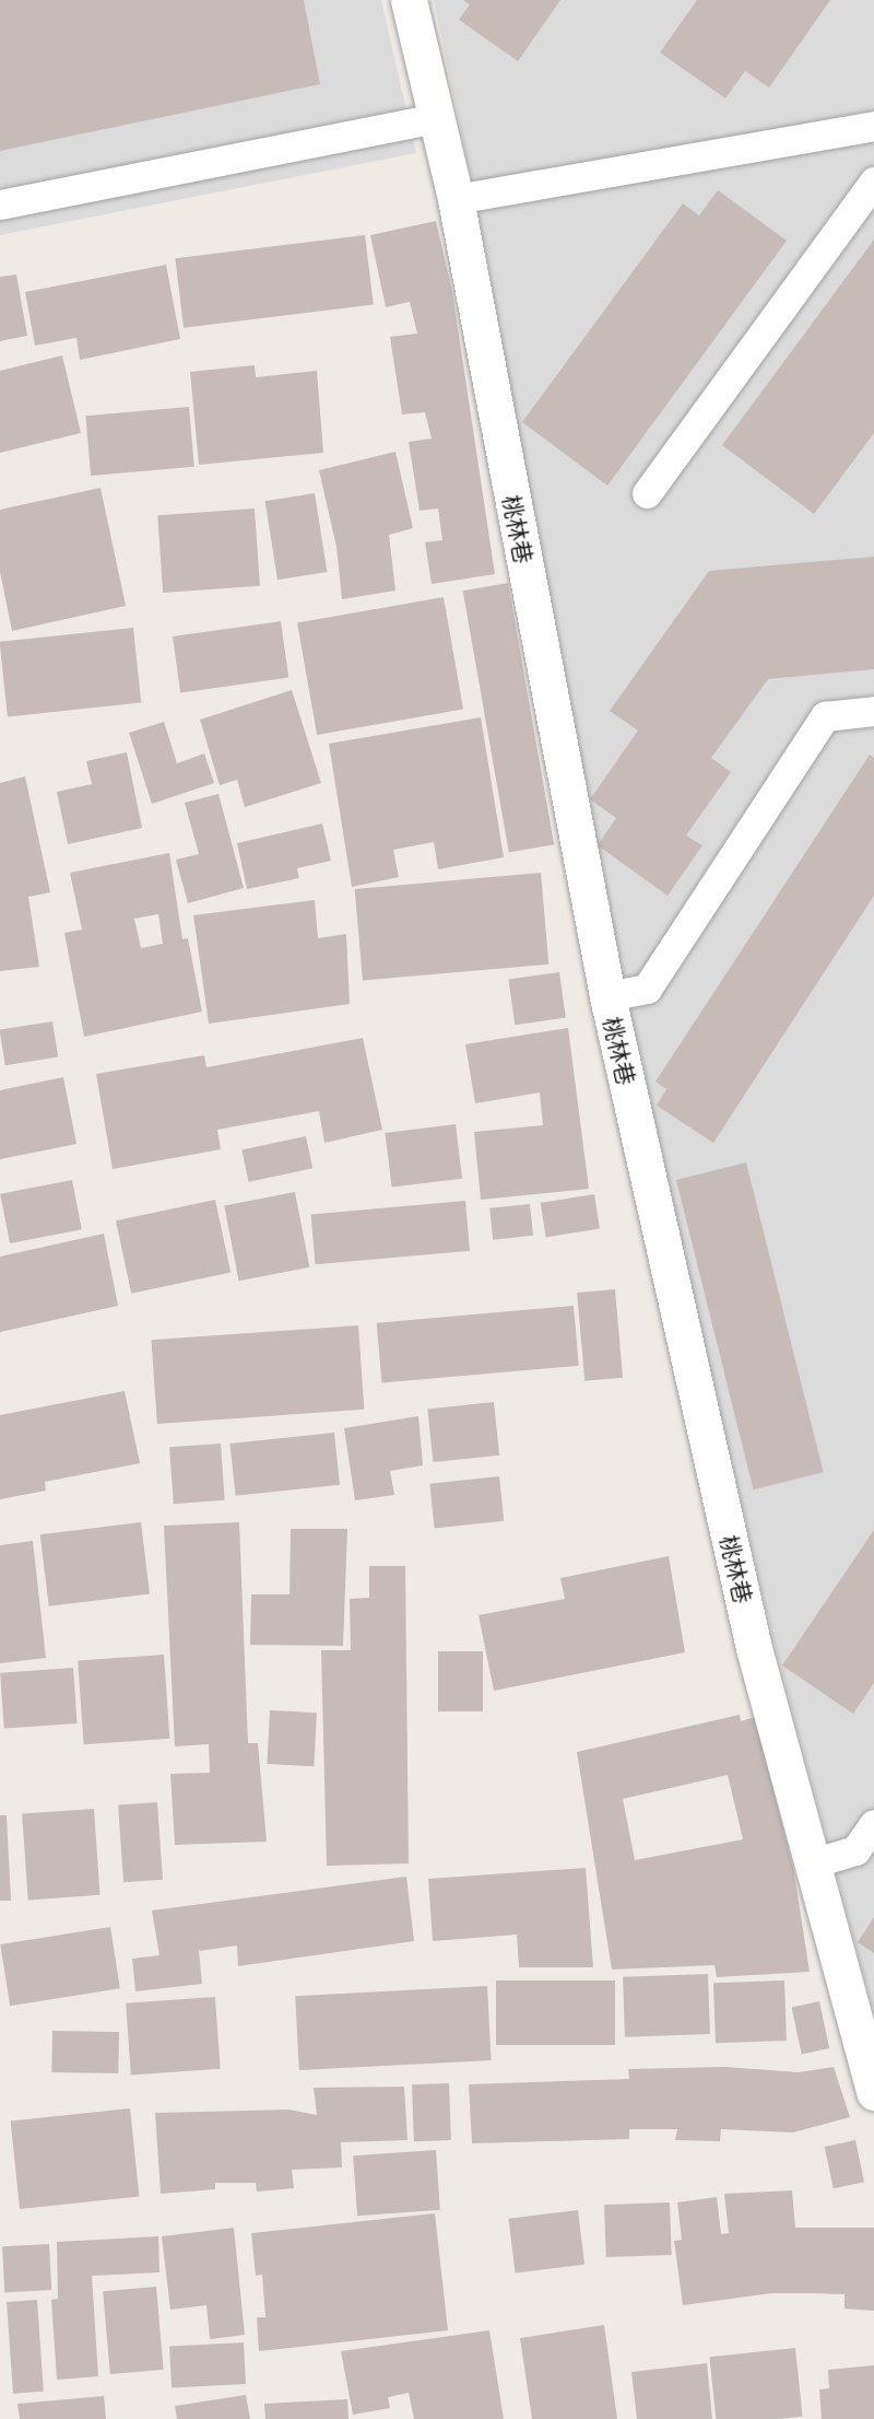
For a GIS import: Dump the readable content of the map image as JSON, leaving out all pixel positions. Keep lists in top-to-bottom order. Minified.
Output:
{"streets":{"street":["桃林巷"]}}
